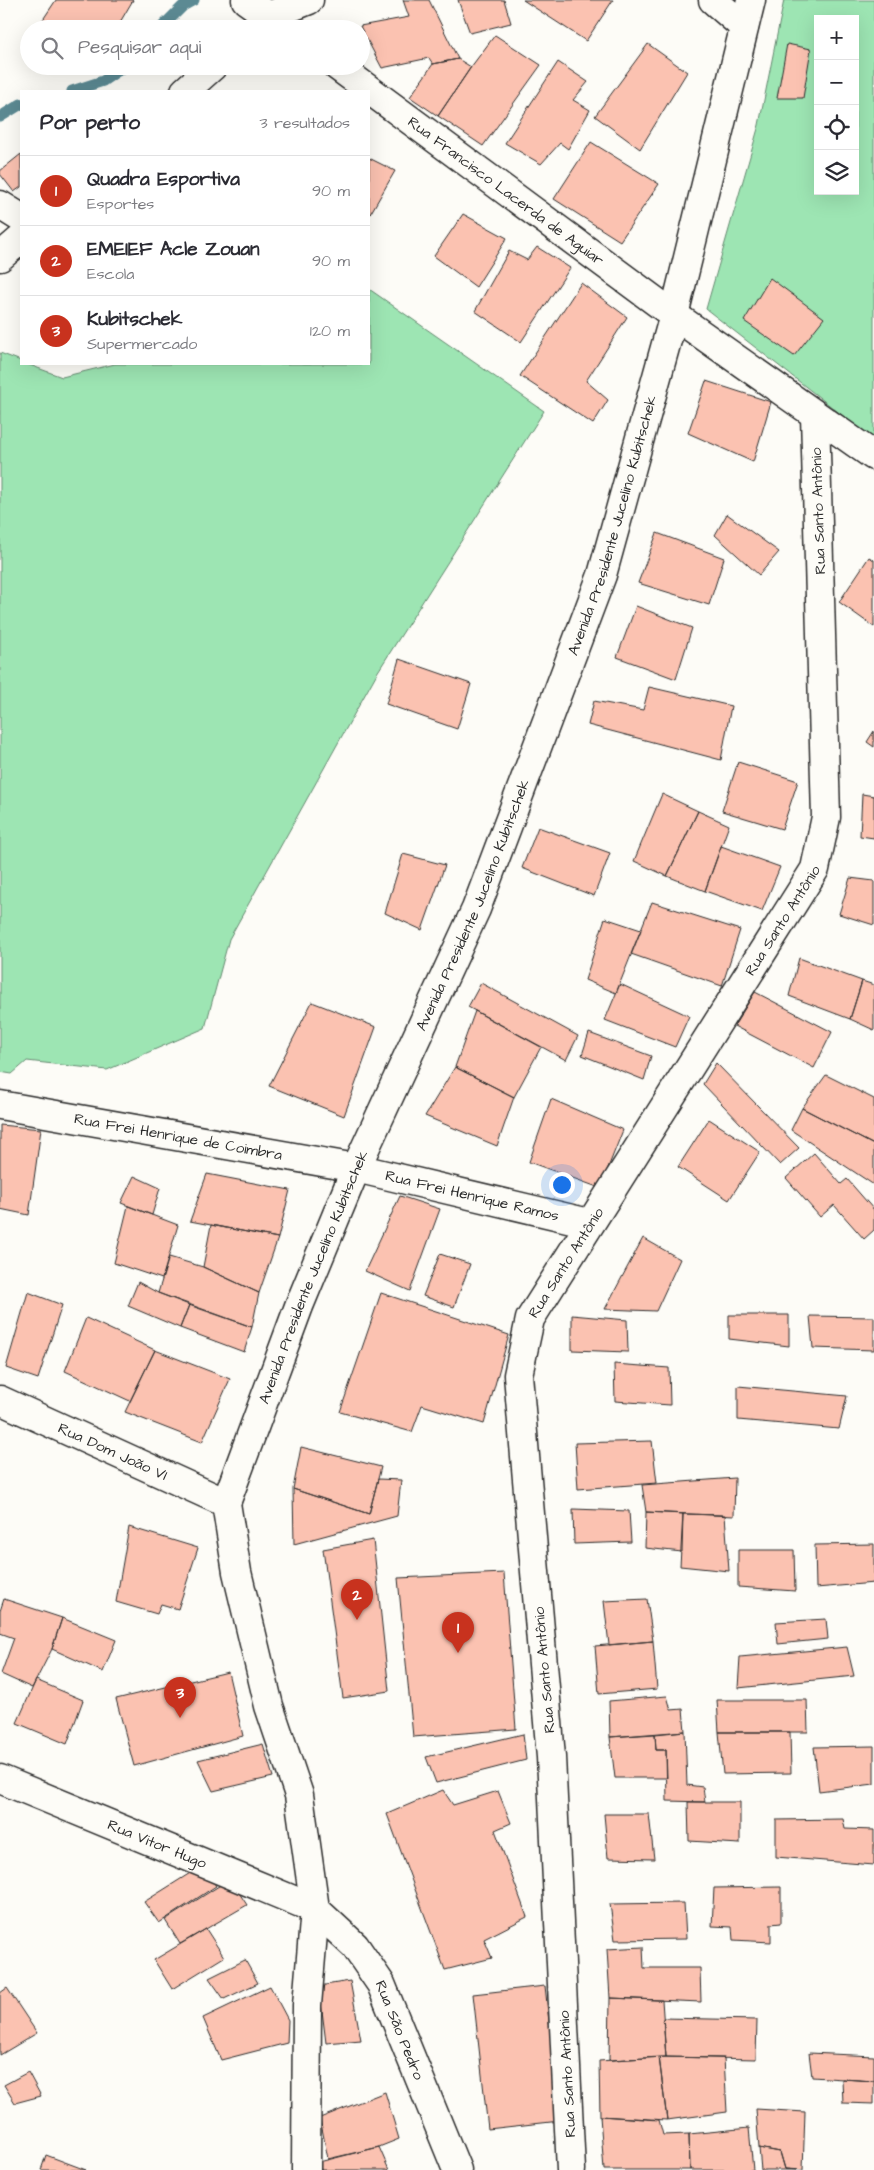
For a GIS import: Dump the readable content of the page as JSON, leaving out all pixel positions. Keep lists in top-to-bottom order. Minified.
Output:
{"streets":{"street":["Rua Francisco Lacerda de Aguiar","Rua Santo Antônio","Avenida Presidente Jucelino Kubitschek","Rua Frei Henrique de Coimbra","Rua Frei Henrique Ramos","Rua Dom João VI","Rua Vitor Hugo","Rua São Pedro"]},"crossings":[["Rua Francisco Lacerda de Aguiar","Rua Santo Antônio"],["Rua Francisco Lacerda de Aguiar","Avenida Presidente Jucelino Kubitschek"],["Rua Santo Antônio","Avenida Presidente Jucelino Kubitschek"],["Rua Santo Antônio","Rua Frei Henrique Ramos"],["Avenida Presidente Jucelino Kubitschek","Rua Frei Henrique de Coimbra"],["Avenida Presidente Jucelino Kubitschek","Rua Frei Henrique Ramos"],["Avenida Presidente Jucelino Kubitschek","Rua Dom João VI"],["Avenida Presidente Jucelino Kubitschek","Rua Vitor Hugo"],["Avenida Presidente Jucelino Kubitschek","Rua São Pedro"],["Rua Frei Henrique de Coimbra","Rua Frei Henrique Ramos"],["Rua Vitor Hugo","Rua São Pedro"]],"page":{"map_buttons":["+","−"],"search":"Pesquisar aqui","heading":["Por perto","3 resultados"],"list":[{"mark":"1","name":"Quadra Esportiva","note":"Esportes","value":"90 m"},{"mark":"2","name":"EMEIEF Acle Zouan","note":"Escola","value":"90 m"},{"mark":"3","name":"Kubitschek","note":"Supermercado","value":"120 m"}],"pins":["2","1","3"]}}
